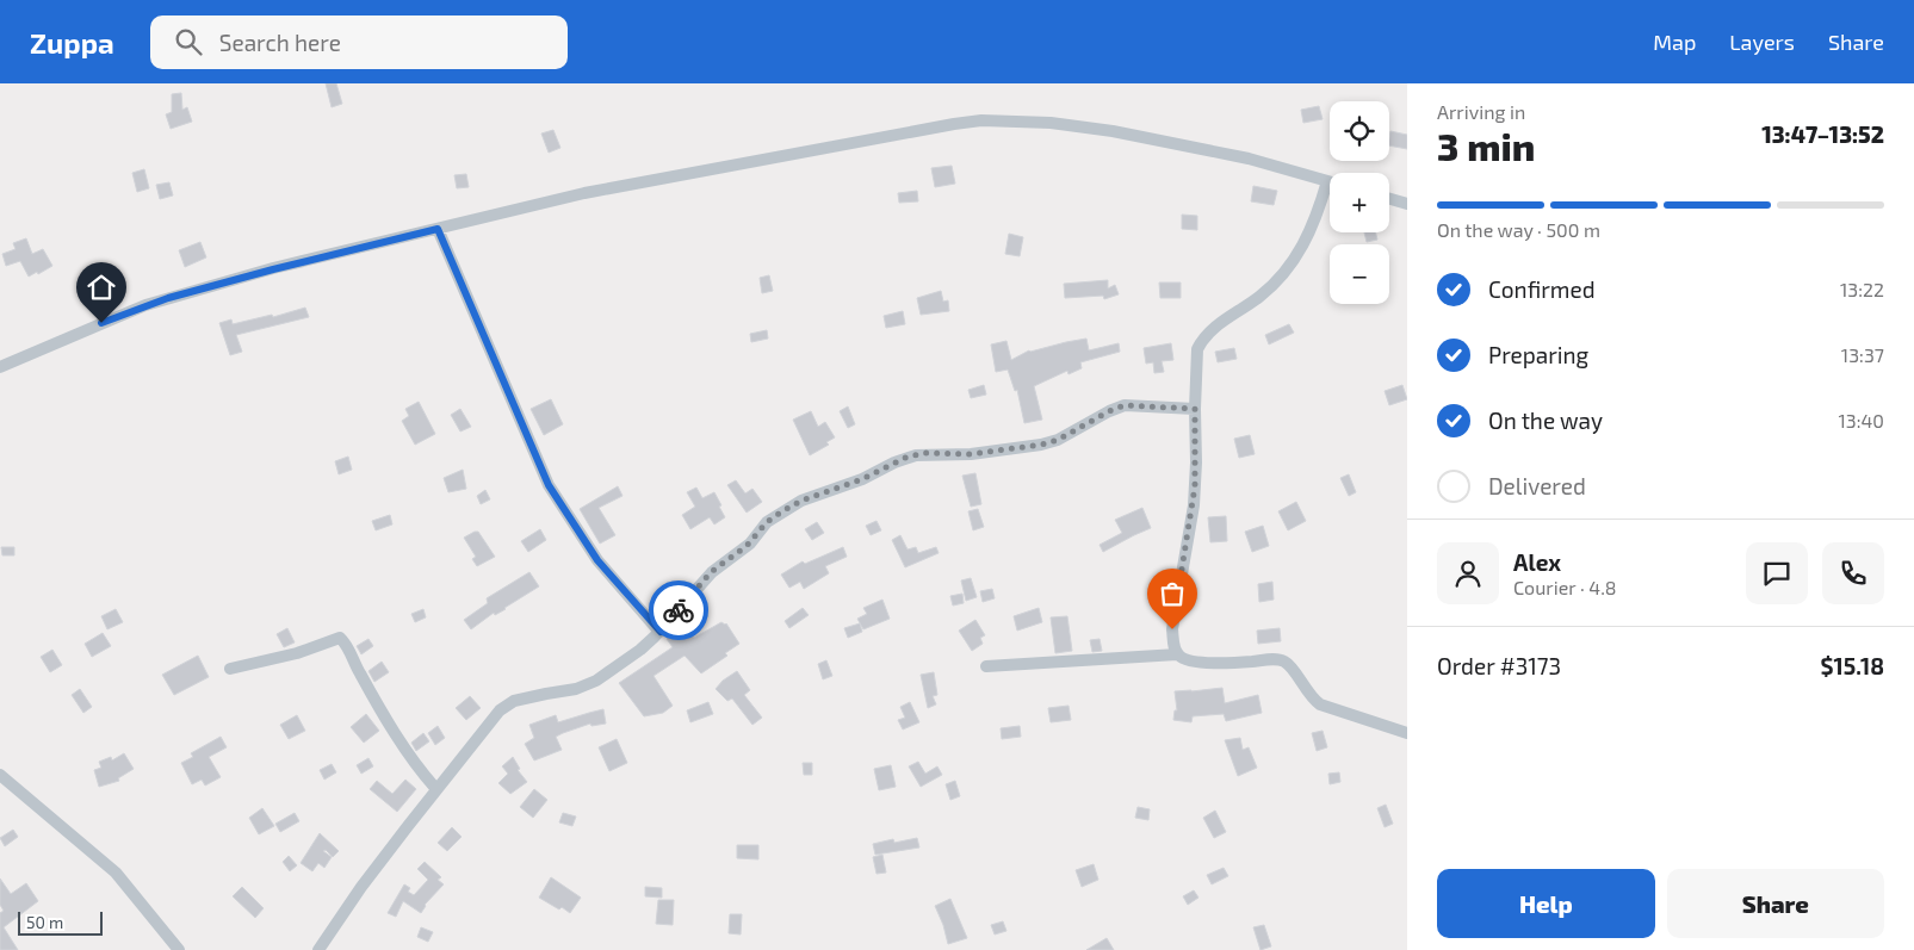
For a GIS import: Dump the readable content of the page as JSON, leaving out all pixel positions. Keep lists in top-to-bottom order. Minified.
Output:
{"scale_bar":"50 m","page":{"header":"Zuppa","search":"Search here","nav":["Map","Layers","Share"],"heading":["3 min","Arriving in","13:47–13:52"],"panel":["Alex","Courier · 4.8","Order #3173","$15.18"],"map_buttons":["+","−"],"bar":"On the way · 500 m","list":[["Confirmed","13:22"],["Preparing","13:37"],["On the way","13:40"],"Delivered"],"buttons":["Help","Share"],"scale":"50 m"}}
